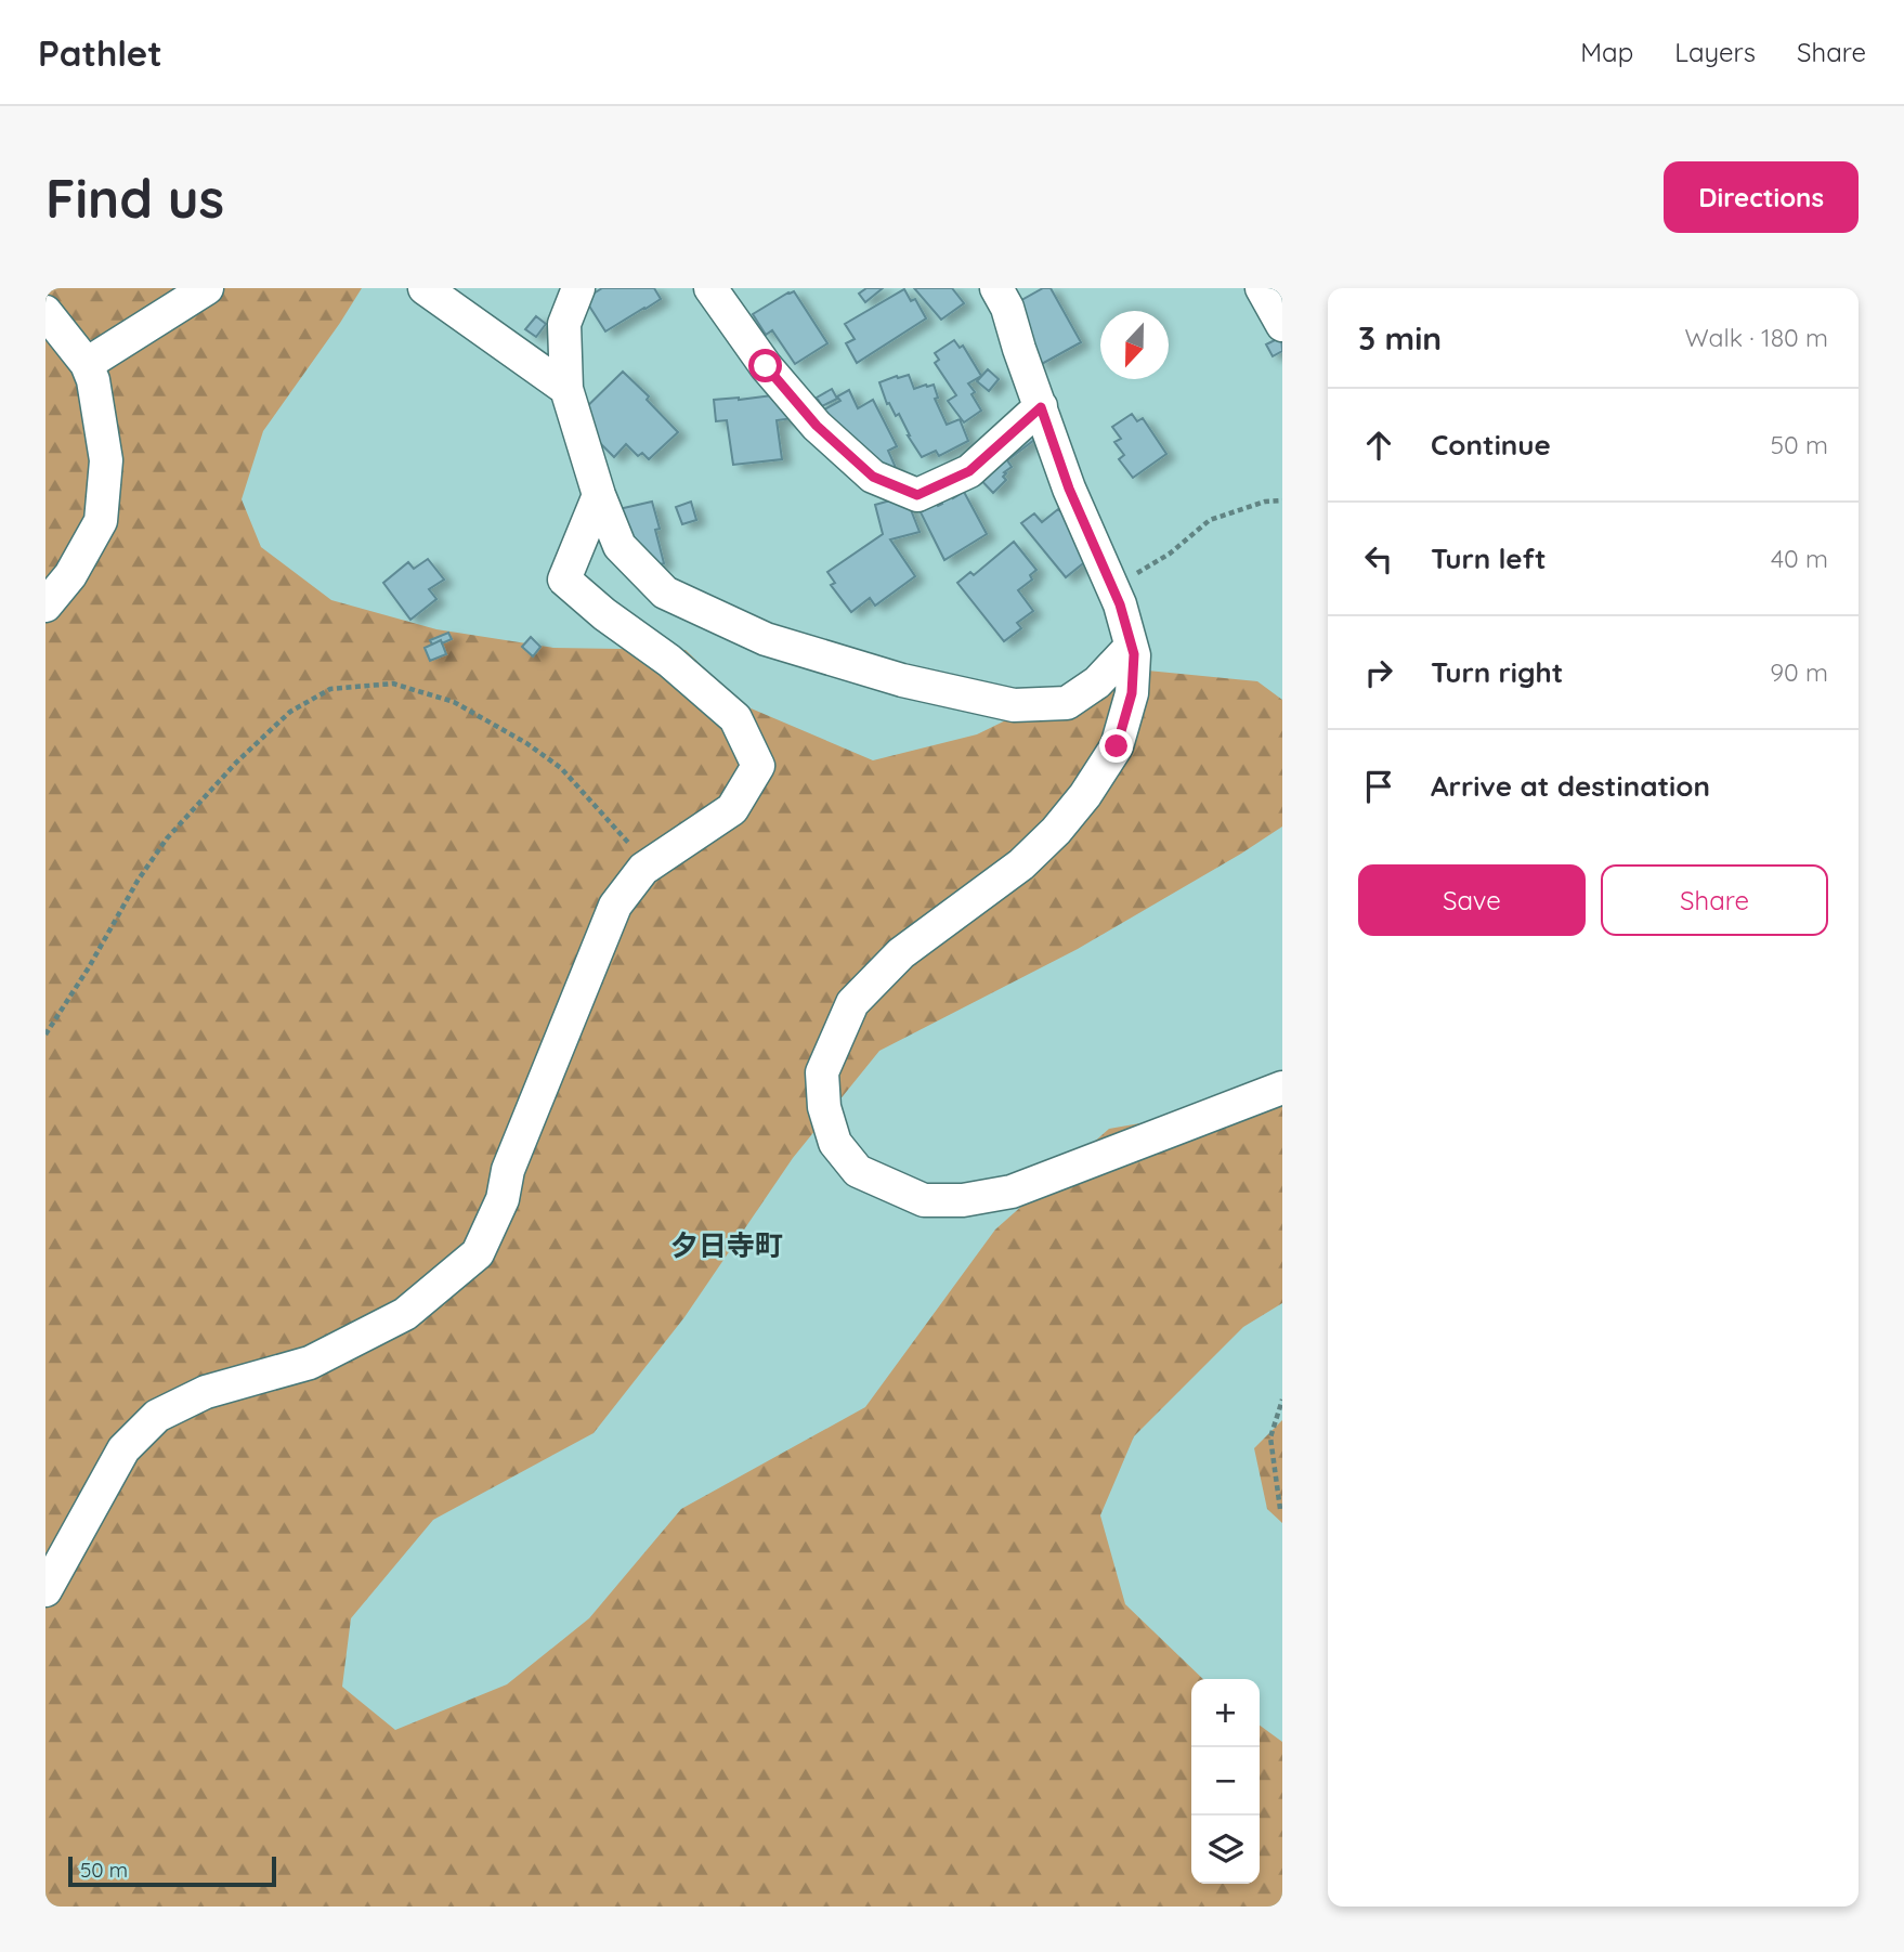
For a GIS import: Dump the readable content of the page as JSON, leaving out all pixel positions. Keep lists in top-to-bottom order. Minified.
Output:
{"districts":["夕日寺町"],"scale_bar":"50 m","north":"bottom","page":{"header":"Pathlet","nav":["Map","Layers","Share"],"buttons":["Directions",["Save","Share"]],"title":"Find us","heading":["3 min","Walk · 180 m"],"list":[["Continue","50 m"],["Turn left","40 m"],["Turn right","90 m"],"Arrive at destination"],"map_buttons":["+","−"],"scale":"50 m"}}
